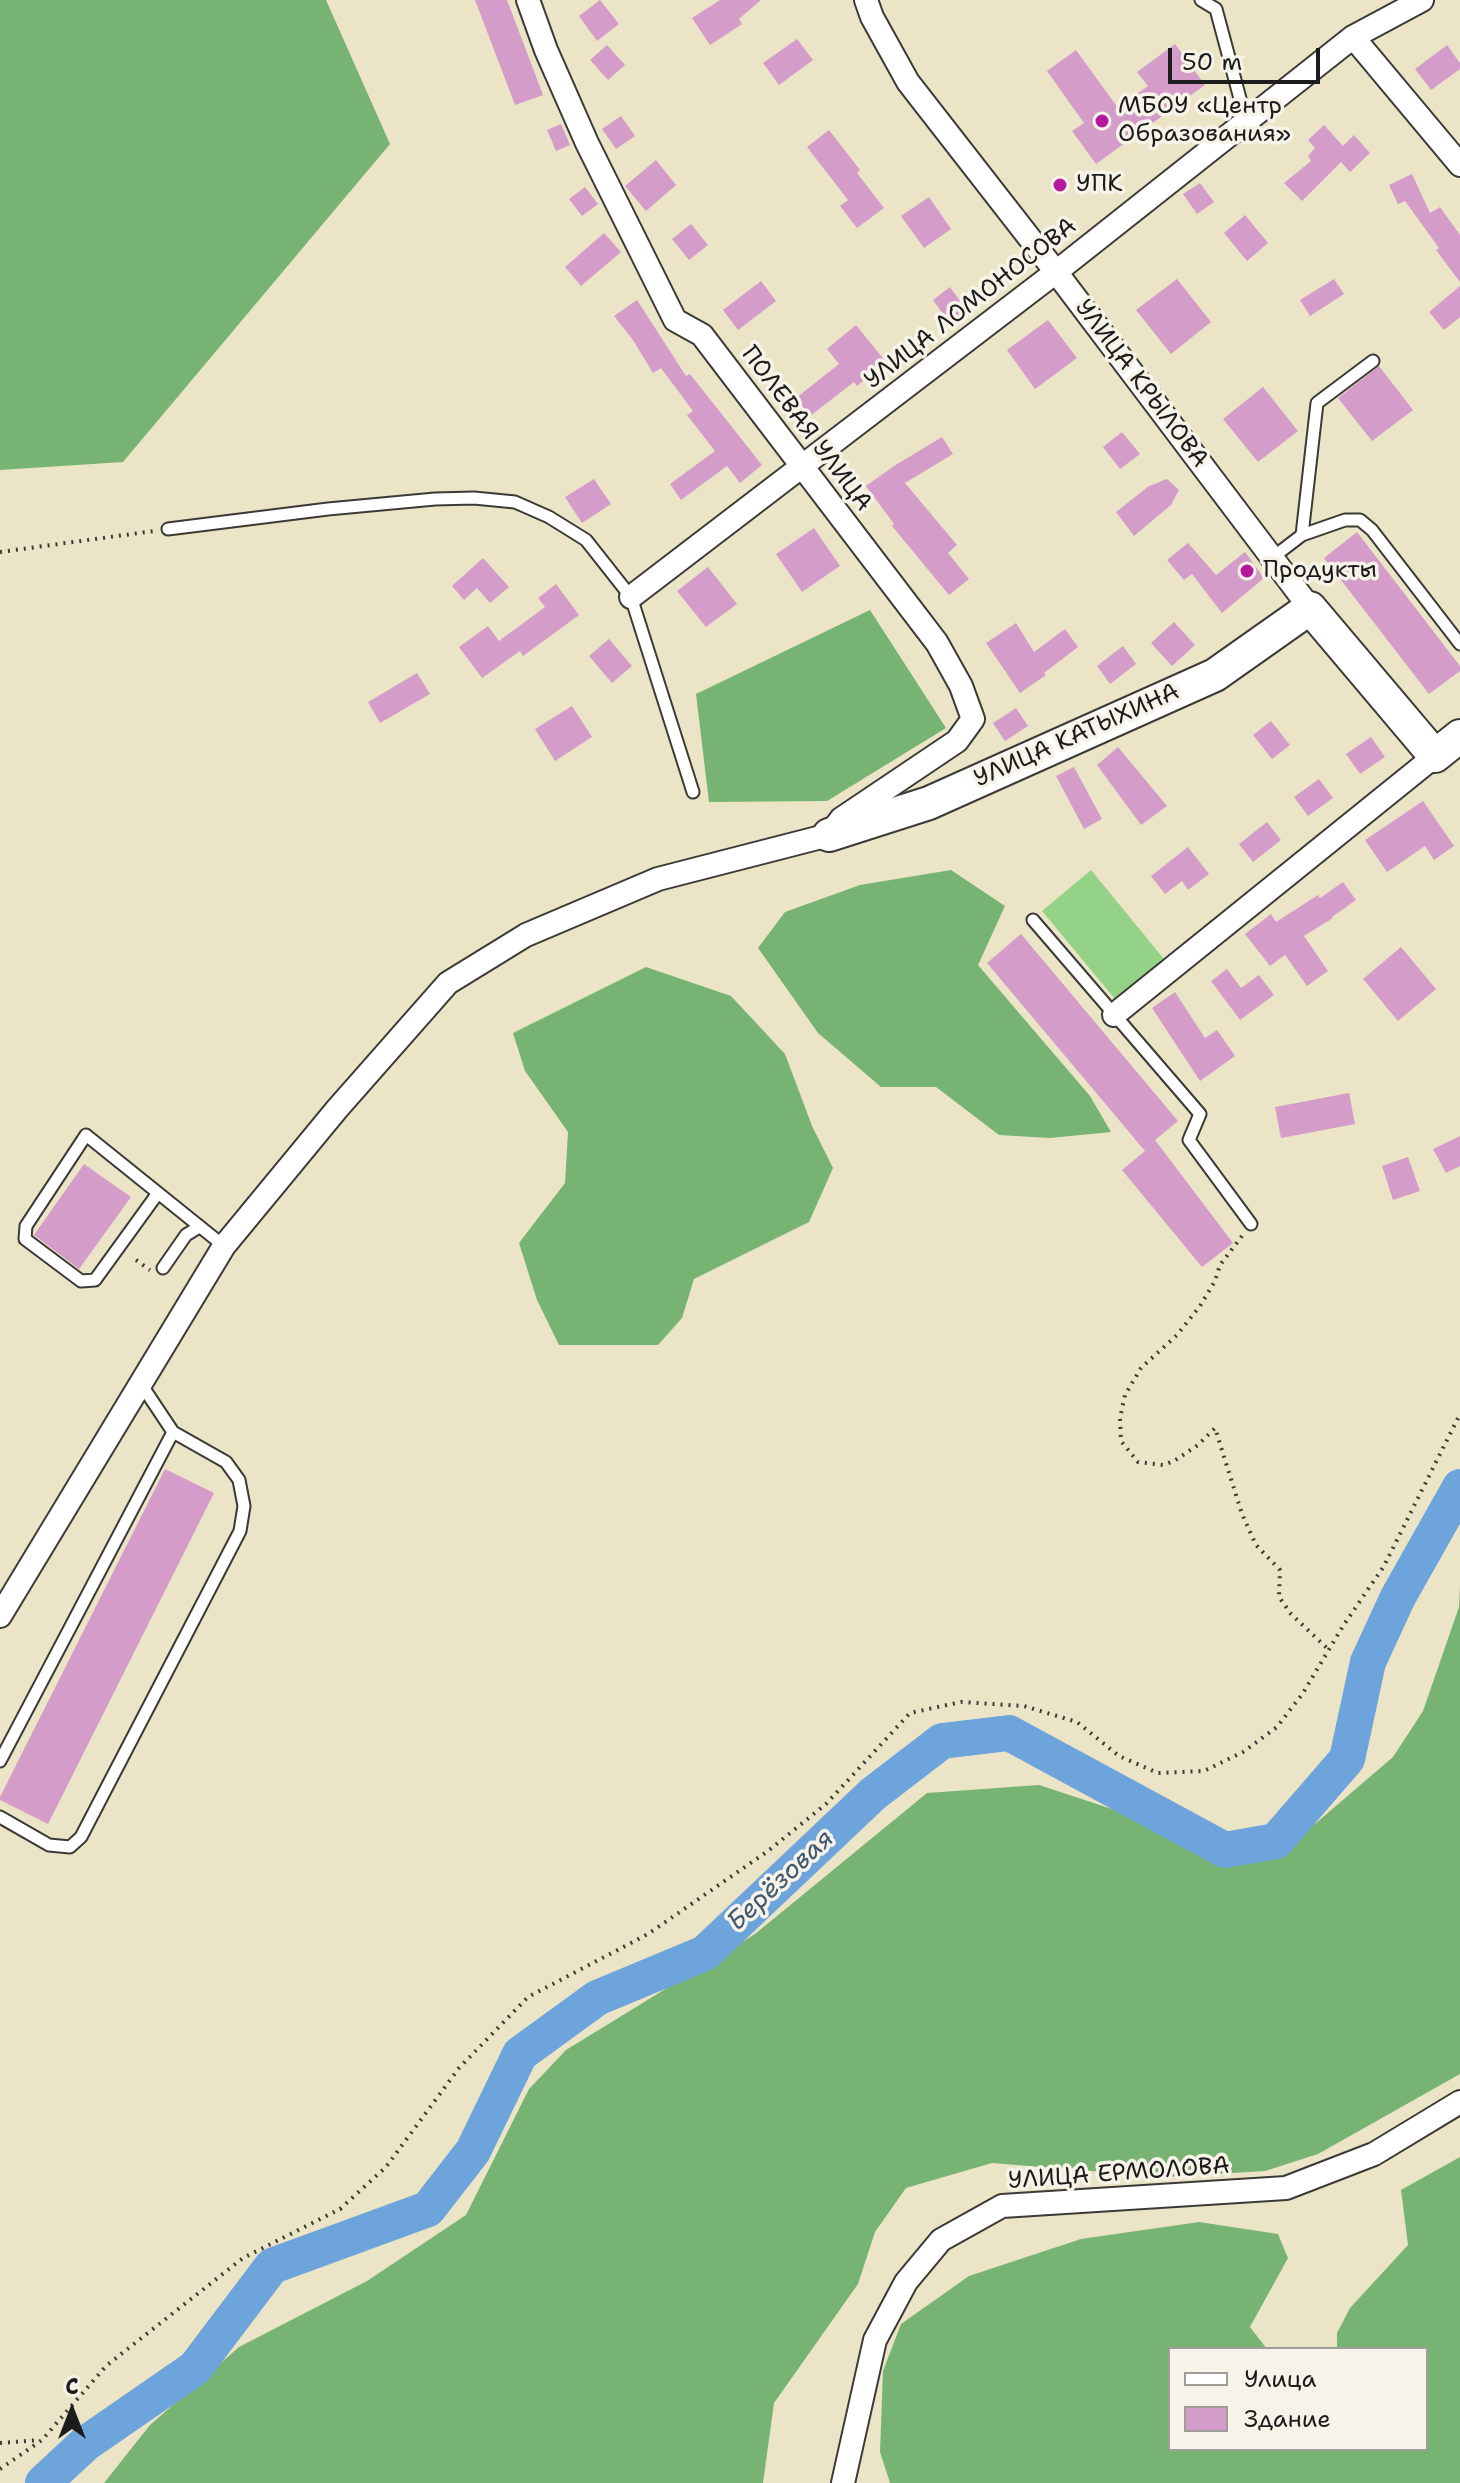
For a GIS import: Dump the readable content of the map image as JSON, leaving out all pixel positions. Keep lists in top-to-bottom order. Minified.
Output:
{"streets":{"street":["УЛИЦА ЛОМОНОСОВА","УЛИЦА КРЫЛОВА","ПОЛЕВАЯ УЛИЦА","УЛИЦА КАТЫХИНА","УЛИЦА ЕРМОЛОВА"]},"crossings":[["УЛИЦА ЛОМОНОСОВА","УЛИЦА КРЫЛОВА"],["УЛИЦА ЛОМОНОСОВА","ПОЛЕВАЯ УЛИЦА"],["УЛИЦА КРЫЛОВА","УЛИЦА КАТЫХИНА"],["ПОЛЕВАЯ УЛИЦА","УЛИЦА КАТЫХИНА"]],"water":["Берёзовая"],"places":["МБОУ «Центр Образования»","УПК","Продукты"],"legend":["Улица","Здание"],"scale_bar":"50 m","north":"top"}
